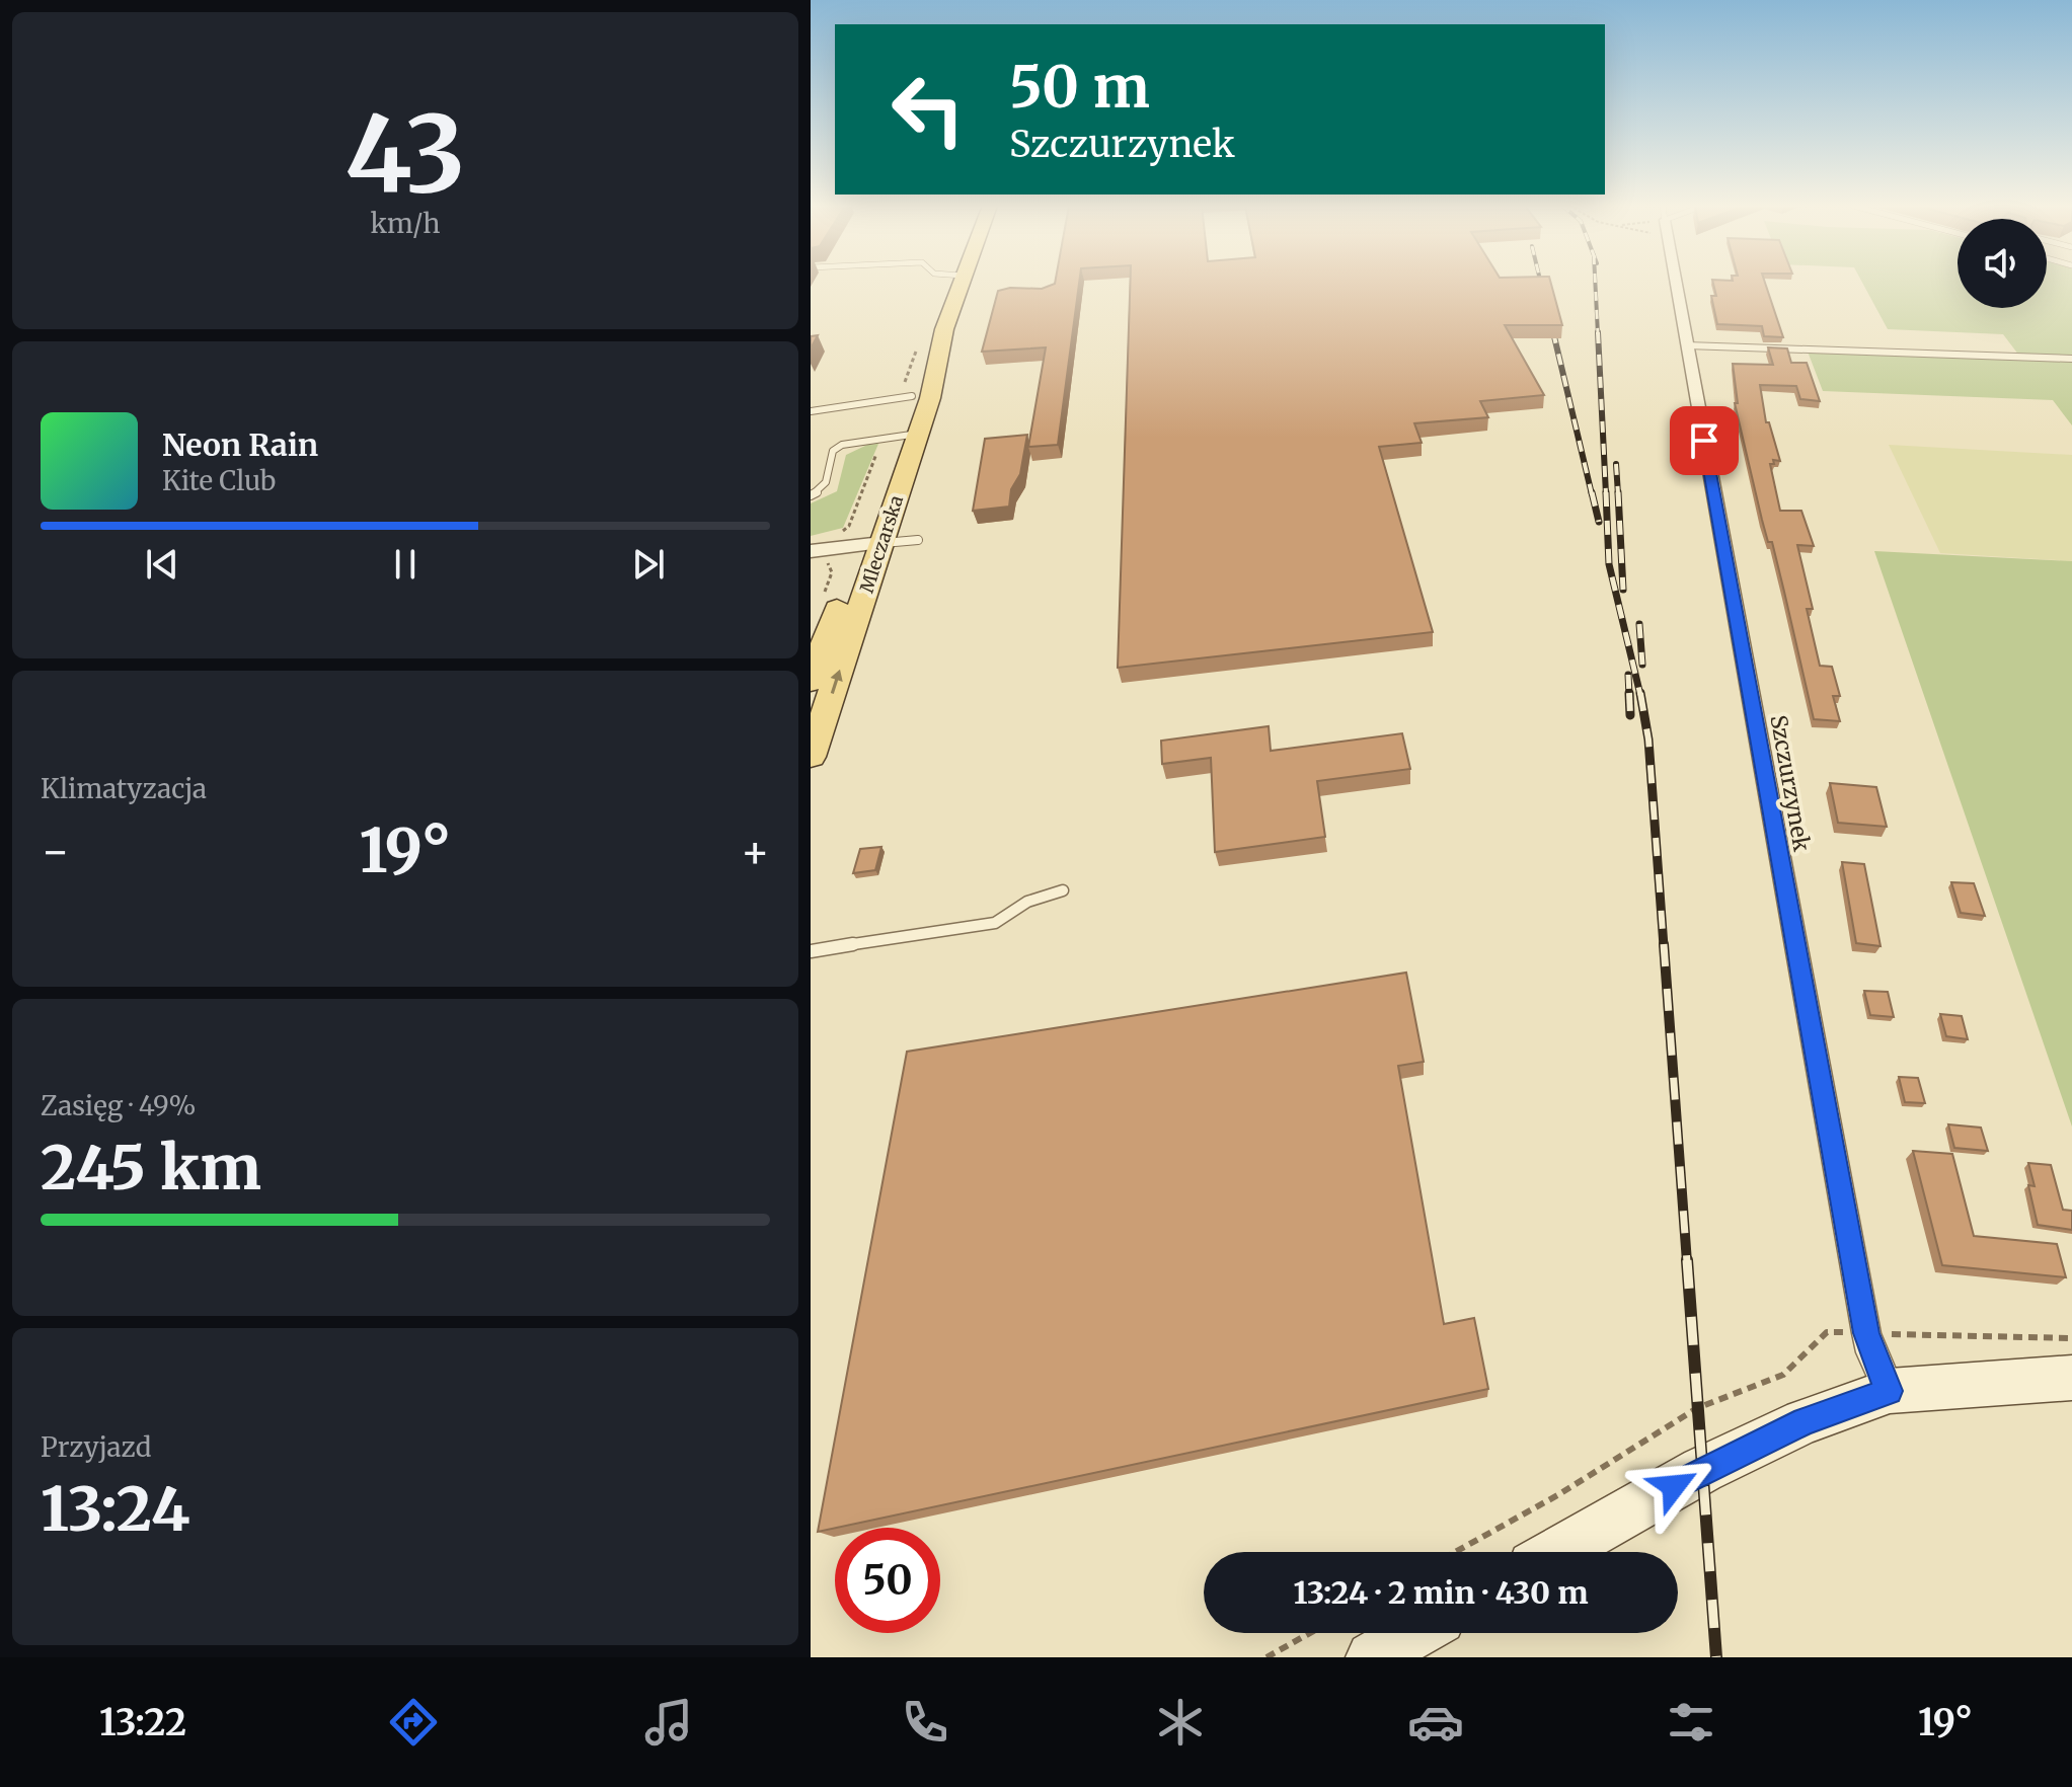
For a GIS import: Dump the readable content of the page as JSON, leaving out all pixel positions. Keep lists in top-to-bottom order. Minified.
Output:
{"streets":{"main road":["Mleczarska"],"street":["Szczurzynek"]},"page":{"tile":[["43","km/h"],"Klimatyzacja",["Zasięg · 49%","245 km"],["Przyjazd","13:24"]],"turn":["50 m","Szczurzynek"],"song":["Neon Rain","Kite Club"],"heat":["−","19°","+"],"limit":"50","trip":"13:24 · 2 min · 430 m","tabs":["13:22","19°"]}}
